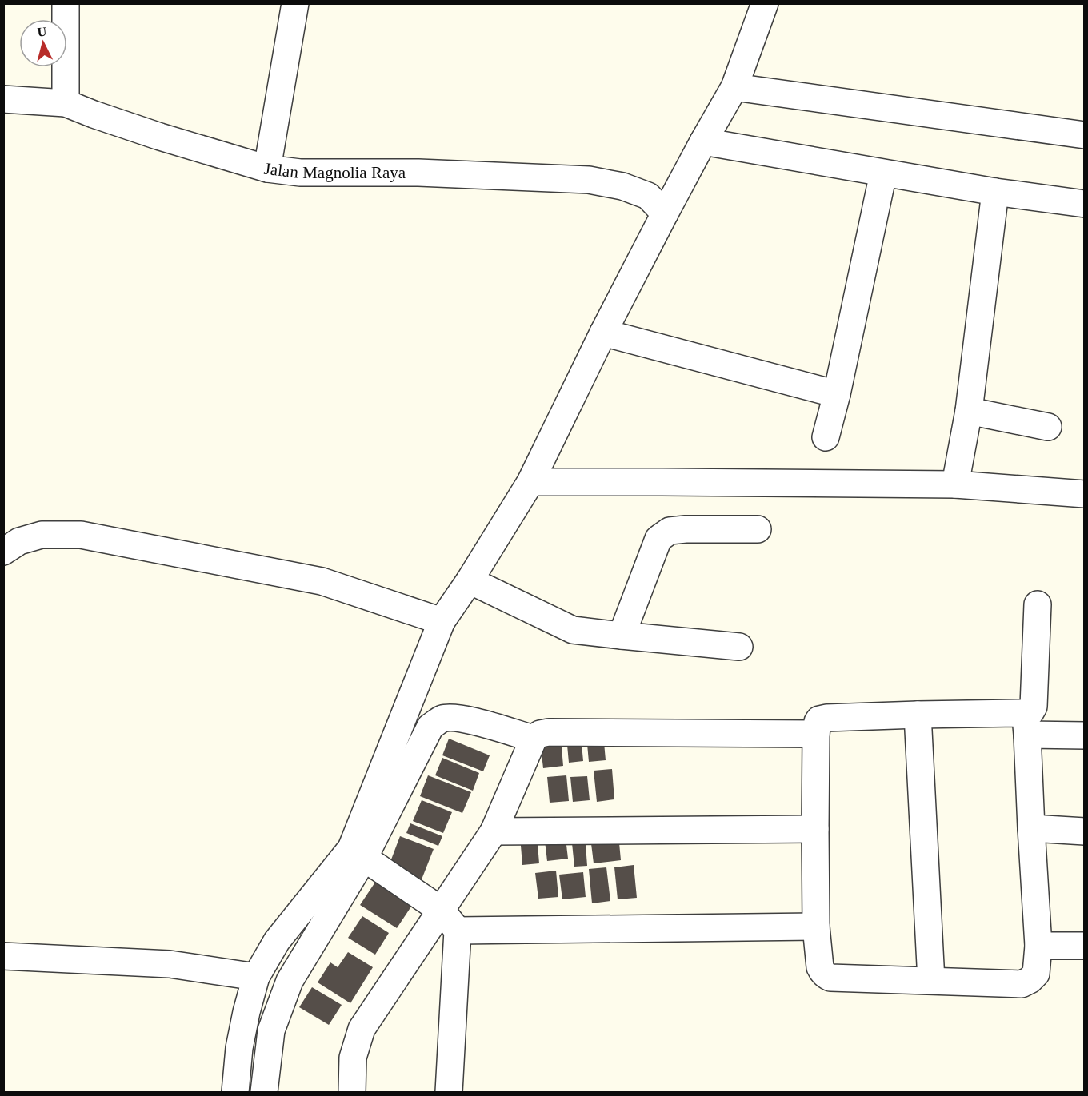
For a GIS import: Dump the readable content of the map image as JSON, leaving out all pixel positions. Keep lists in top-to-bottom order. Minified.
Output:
{"streets":{"street":["Jalan Magnolia Raya"]},"north":"top"}
